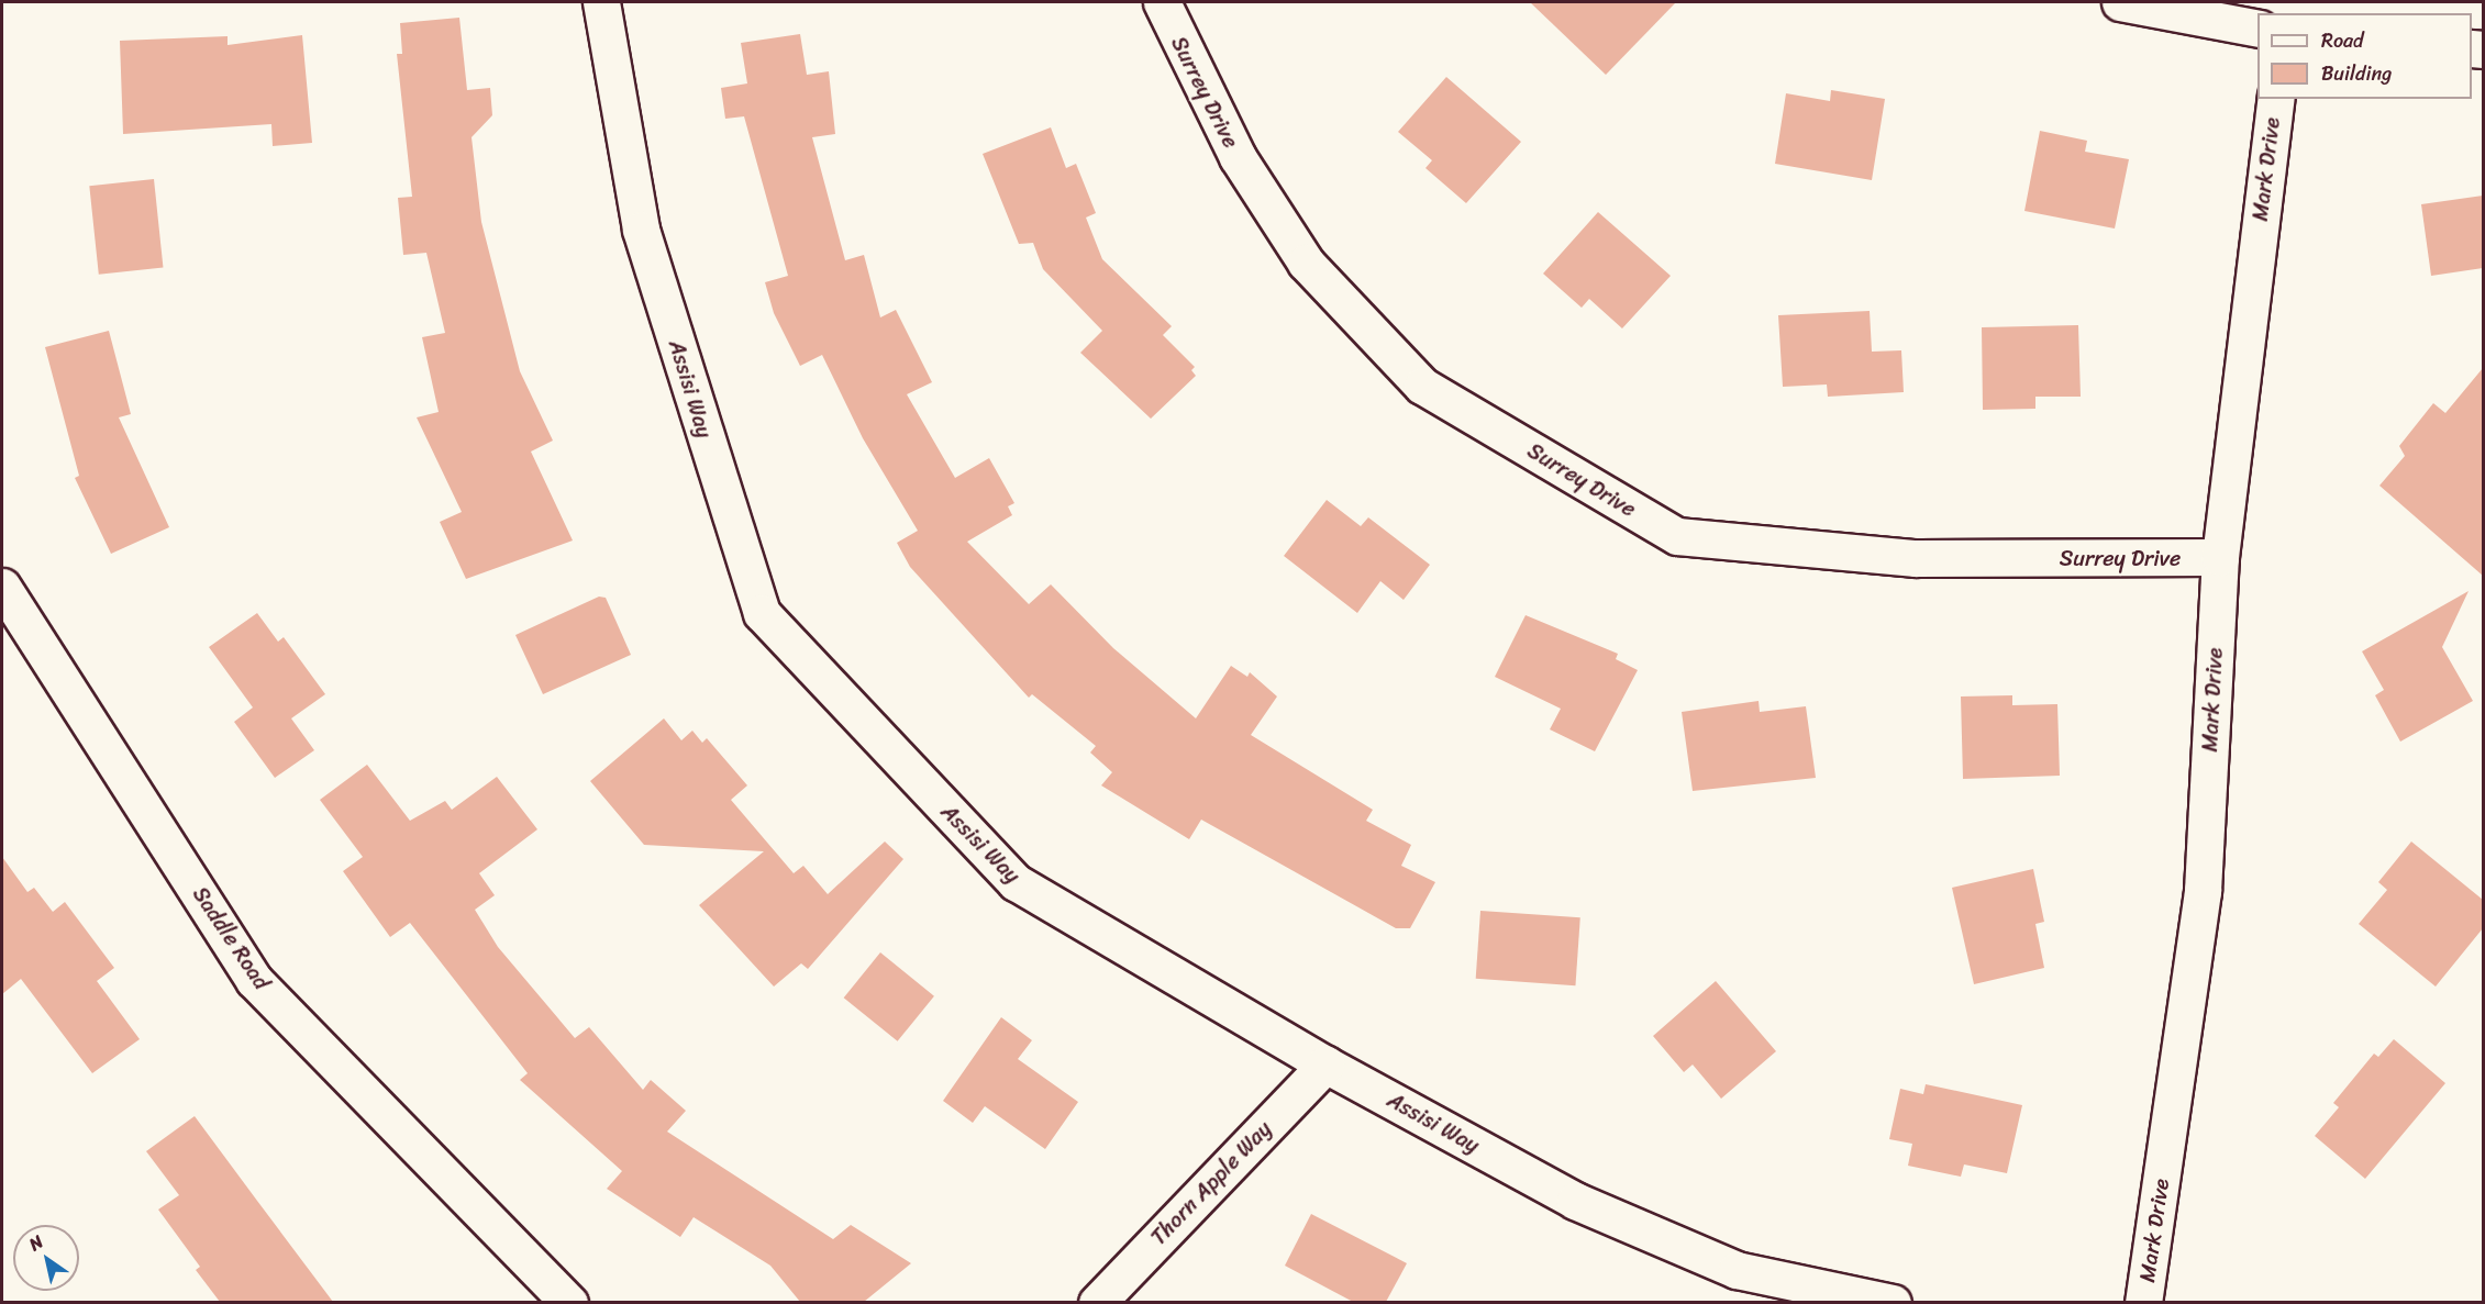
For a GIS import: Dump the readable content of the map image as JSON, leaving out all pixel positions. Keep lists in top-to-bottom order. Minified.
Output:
{"streets":{"street":["Surrey Drive","Mark Drive","Assisi Way","Saddle Road","Thorn Apple Way"]},"crossings":[["Surrey Drive","Mark Drive"],["Assisi Way","Thorn Apple Way"]],"legend":["Road","Building"],"north":"top left"}
